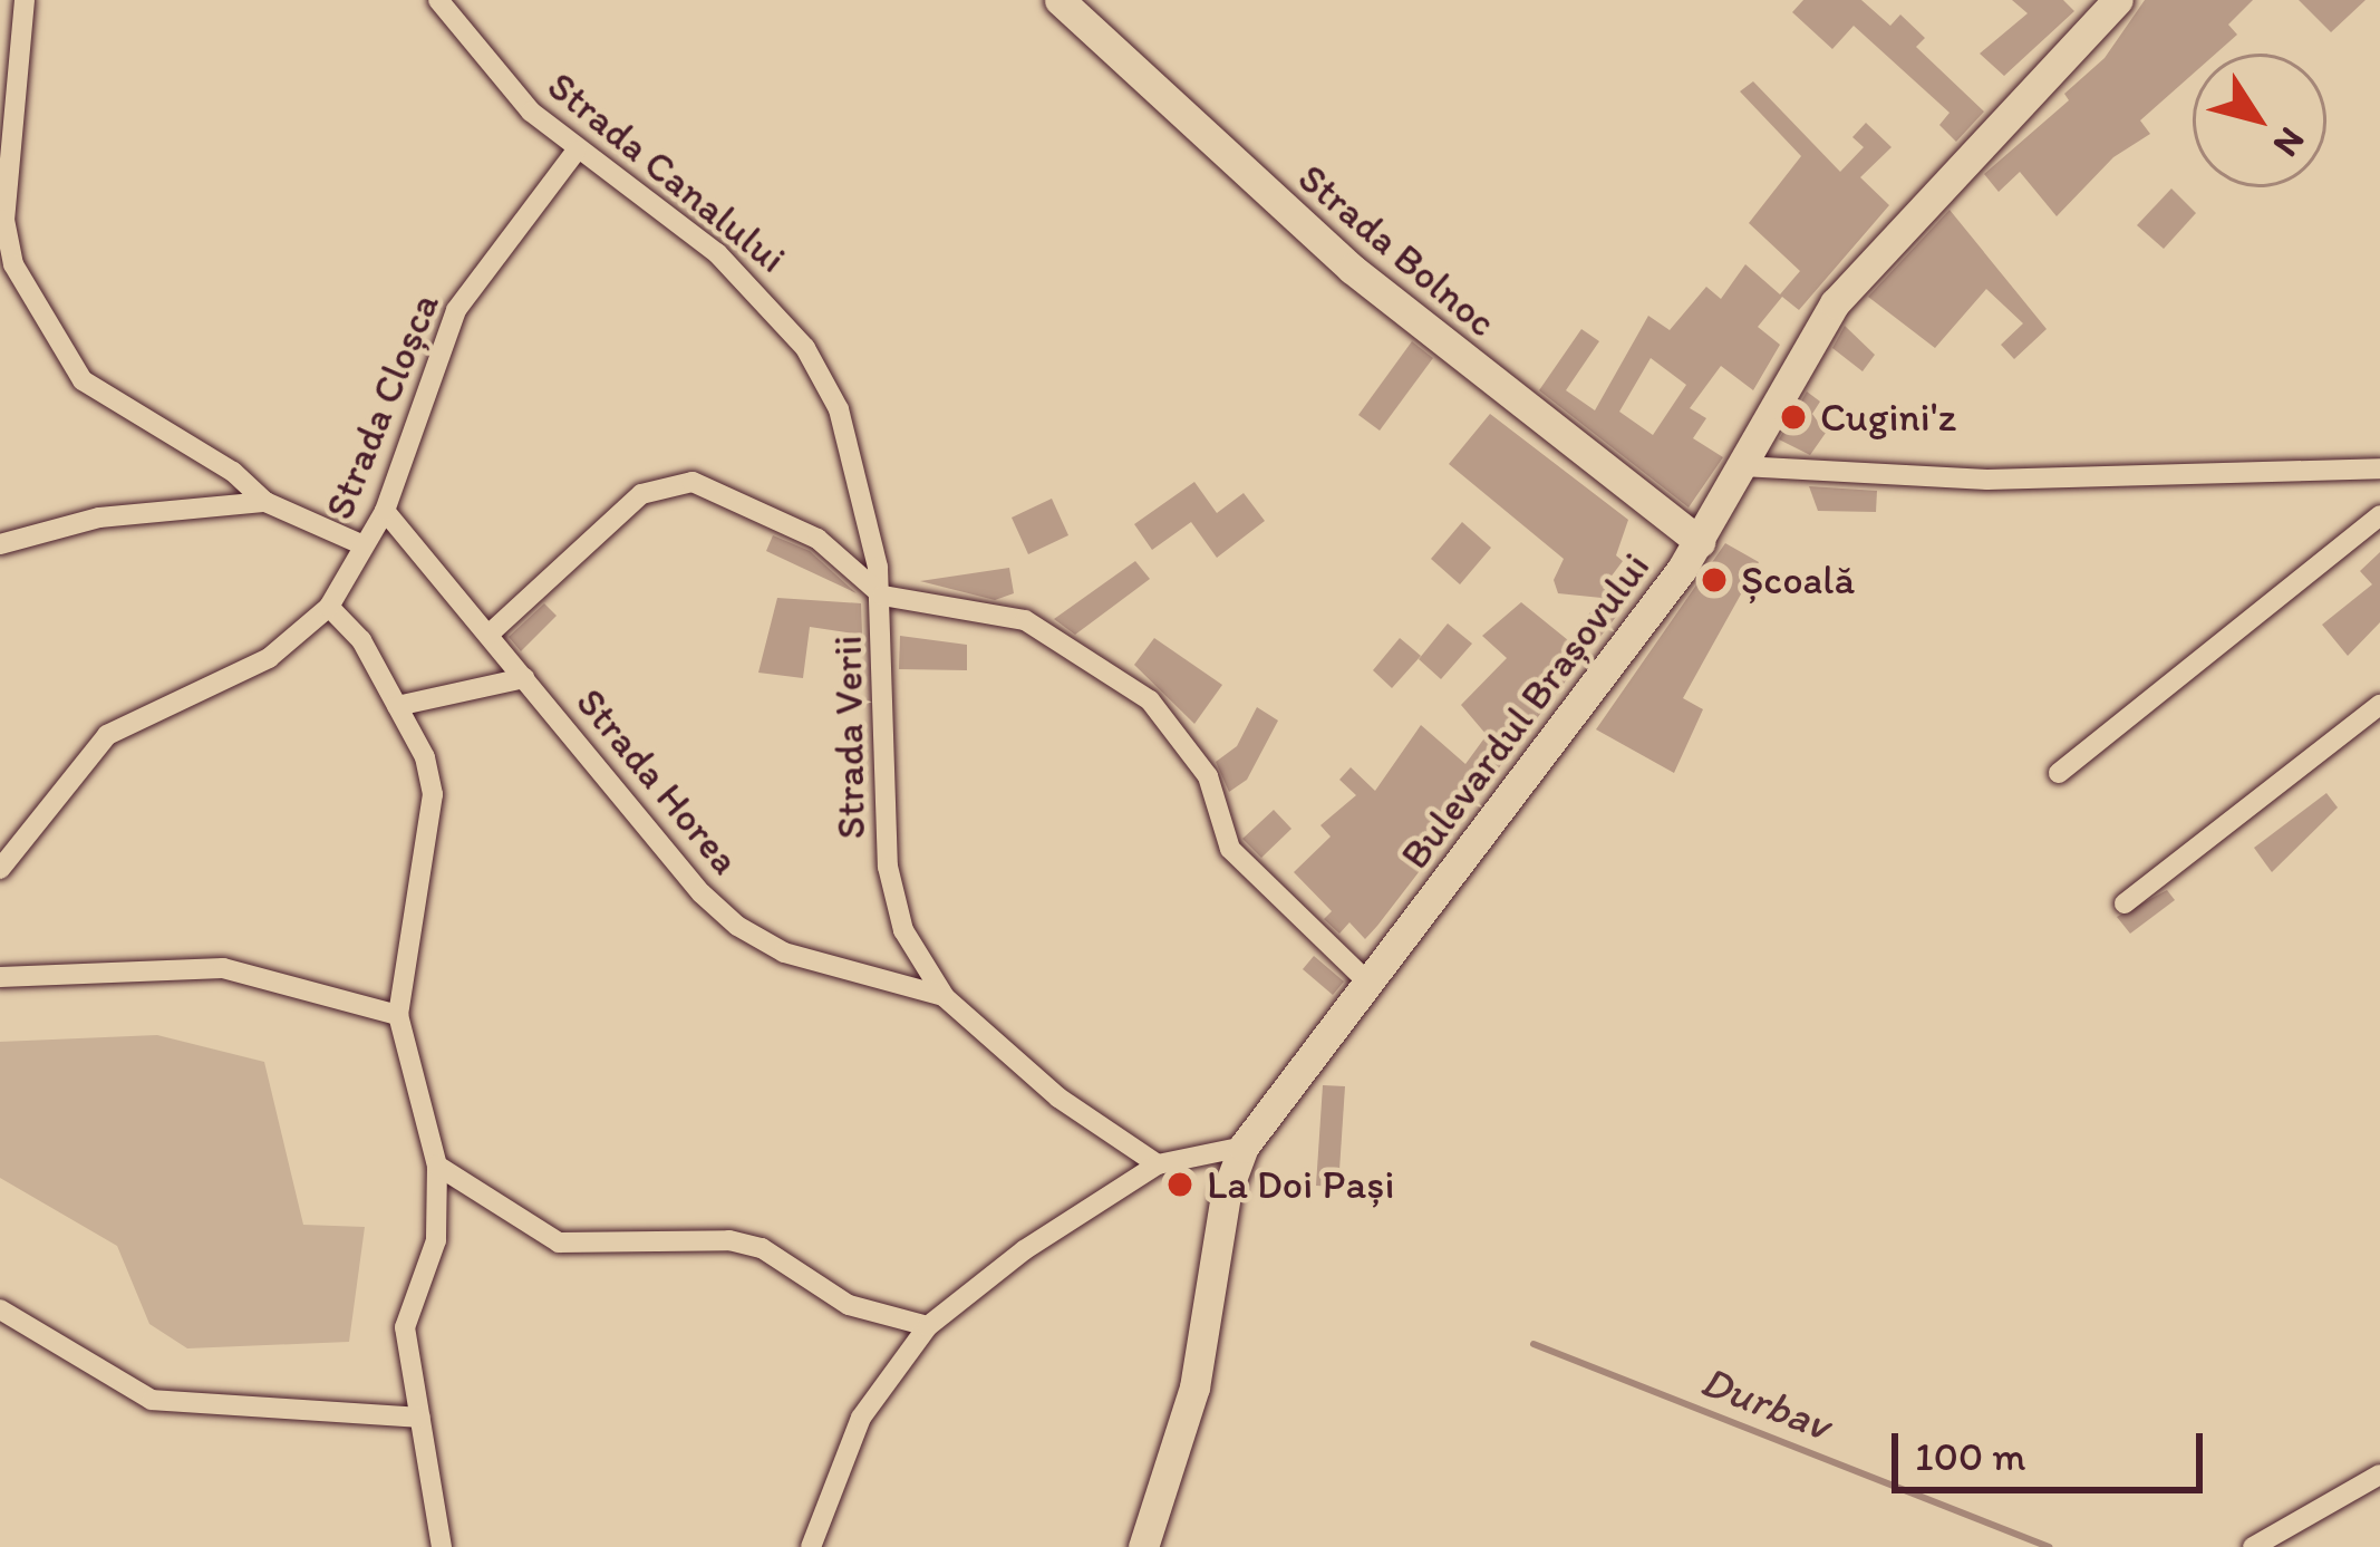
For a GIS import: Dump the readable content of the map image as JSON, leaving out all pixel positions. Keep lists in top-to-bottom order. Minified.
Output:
{"streets":{"main road":["Strada Bolnoc","Bulevardul Brașovului"],"street":["Strada Canalului","Strada Cloșca","Strada Verii","Strada Horea"]},"crossings":[["Strada Canalului","Strada Cloșca"],["Strada Canalului","Strada Verii"],["Strada Bolnoc","Bulevardul Brașovului"],["Strada Cloșca","Strada Horea"],["Strada Verii","Strada Horea"]],"water":["Durbav"],"places":["Cugini'z","Școală","La Doi Pași"],"scale_bar":"100 m","north":"bottom right"}
